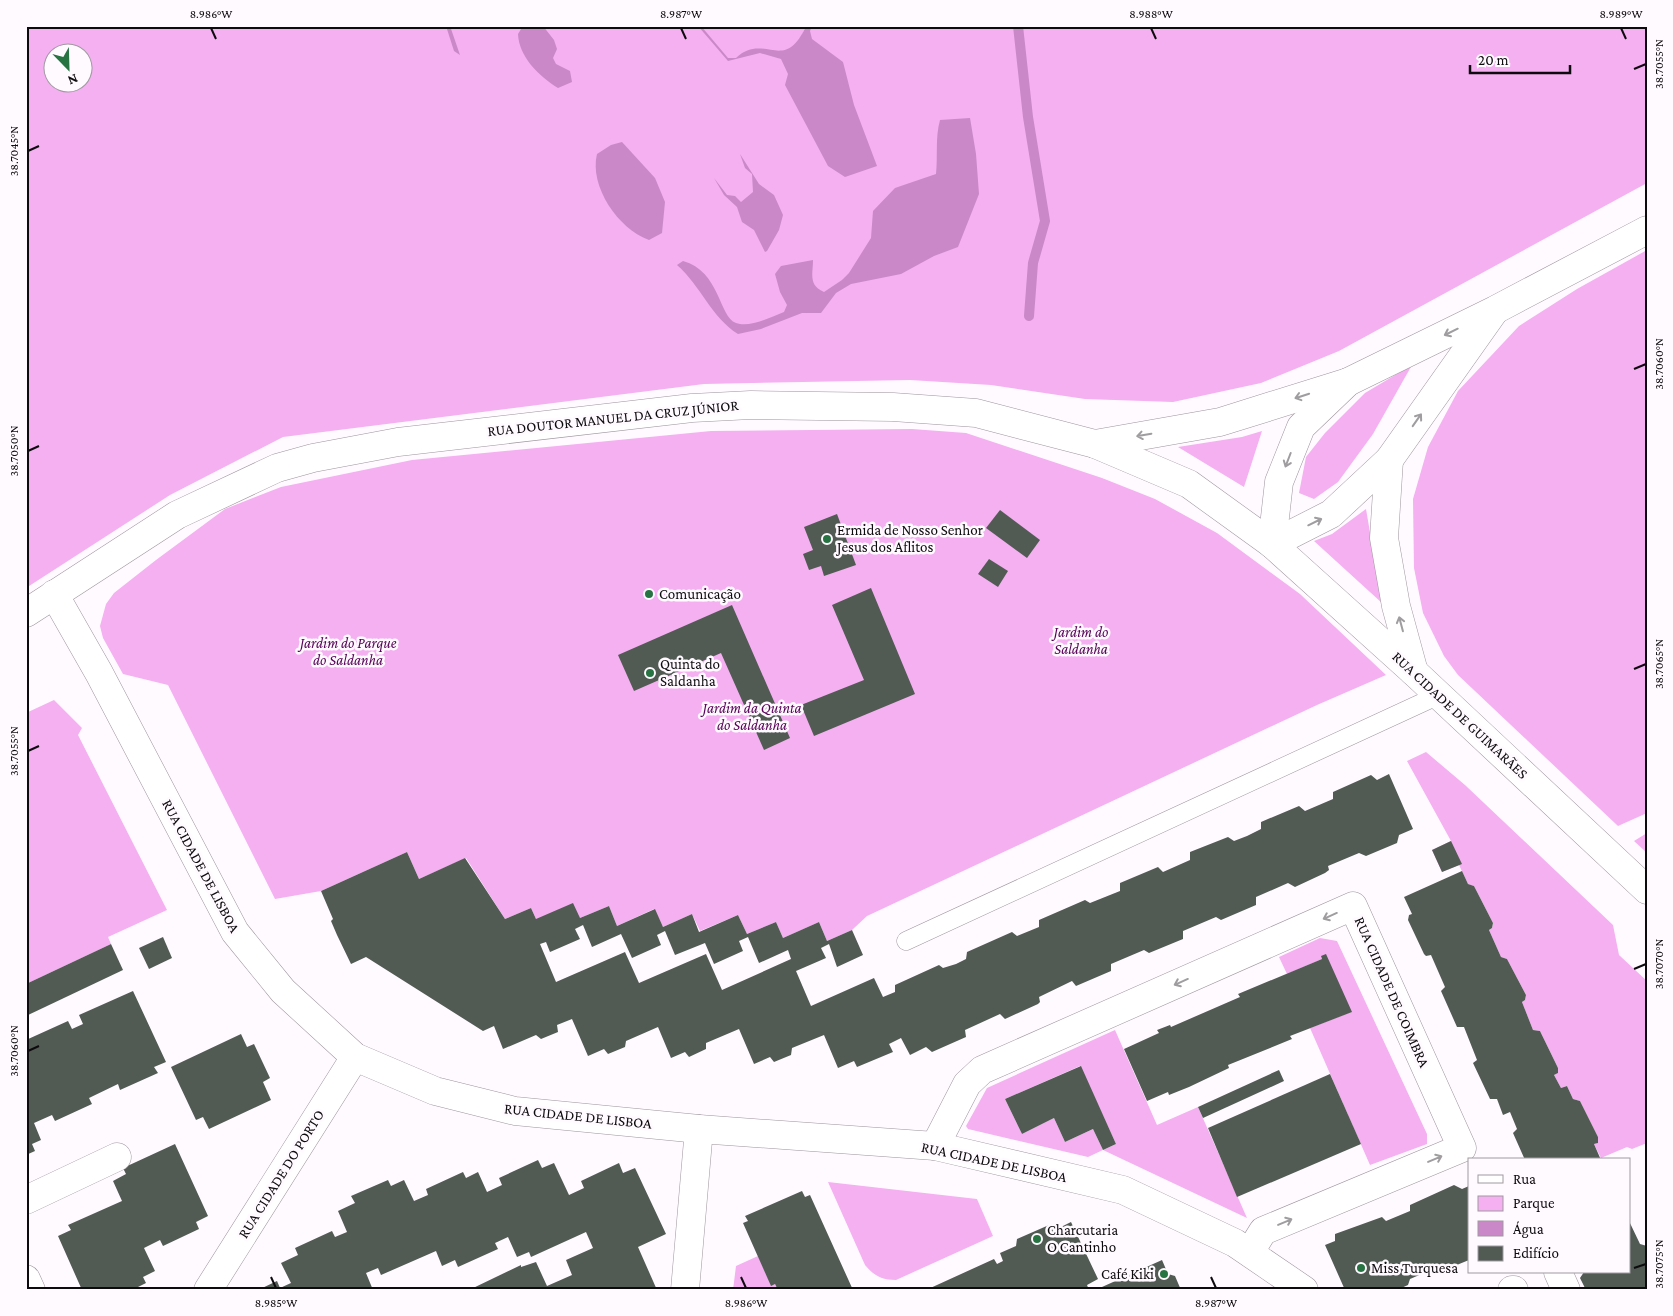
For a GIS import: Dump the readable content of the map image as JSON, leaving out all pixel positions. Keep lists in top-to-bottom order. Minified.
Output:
{"streets":{"street":["RUA DOUTOR MANUEL DA CRUZ JÚNIOR","RUA CIDADE DE GUIMARÃES","RUA CIDADE DE LISBOA","RUA CIDADE DE COIMBRA","RUA CIDADE DO PORTO"]},"crossings":[["RUA DOUTOR MANUEL DA CRUZ JÚNIOR","RUA CIDADE DE GUIMARÃES"],["RUA DOUTOR MANUEL DA CRUZ JÚNIOR","RUA CIDADE DE LISBOA"],["RUA CIDADE DE LISBOA","RUA CIDADE DE COIMBRA"],["RUA CIDADE DE LISBOA","RUA CIDADE DO PORTO"]],"parks":["Jardim do Saldanha","Jardim do Parque do Saldanha","Jardim da Quinta do Saldanha"],"places":["Ermida de Nosso Senhor Jesus dos Aflitos","Comunicação","Quinta do Saldanha","Charcutaria O Cantinho","Miss Turquesa","Café Kiki"],"legend":["Rua","Parque","Água","Edifício"],"scale_bar":"20 m","north":"bottom right","coordinates":["8.986°W","8.987°W","8.988°W","8.989°W","38.7055°N","38.7045°N","38.7060°N","38.7050°N","38.7065°N","38.7070°N","38.7075°N","8.985°W"]}
